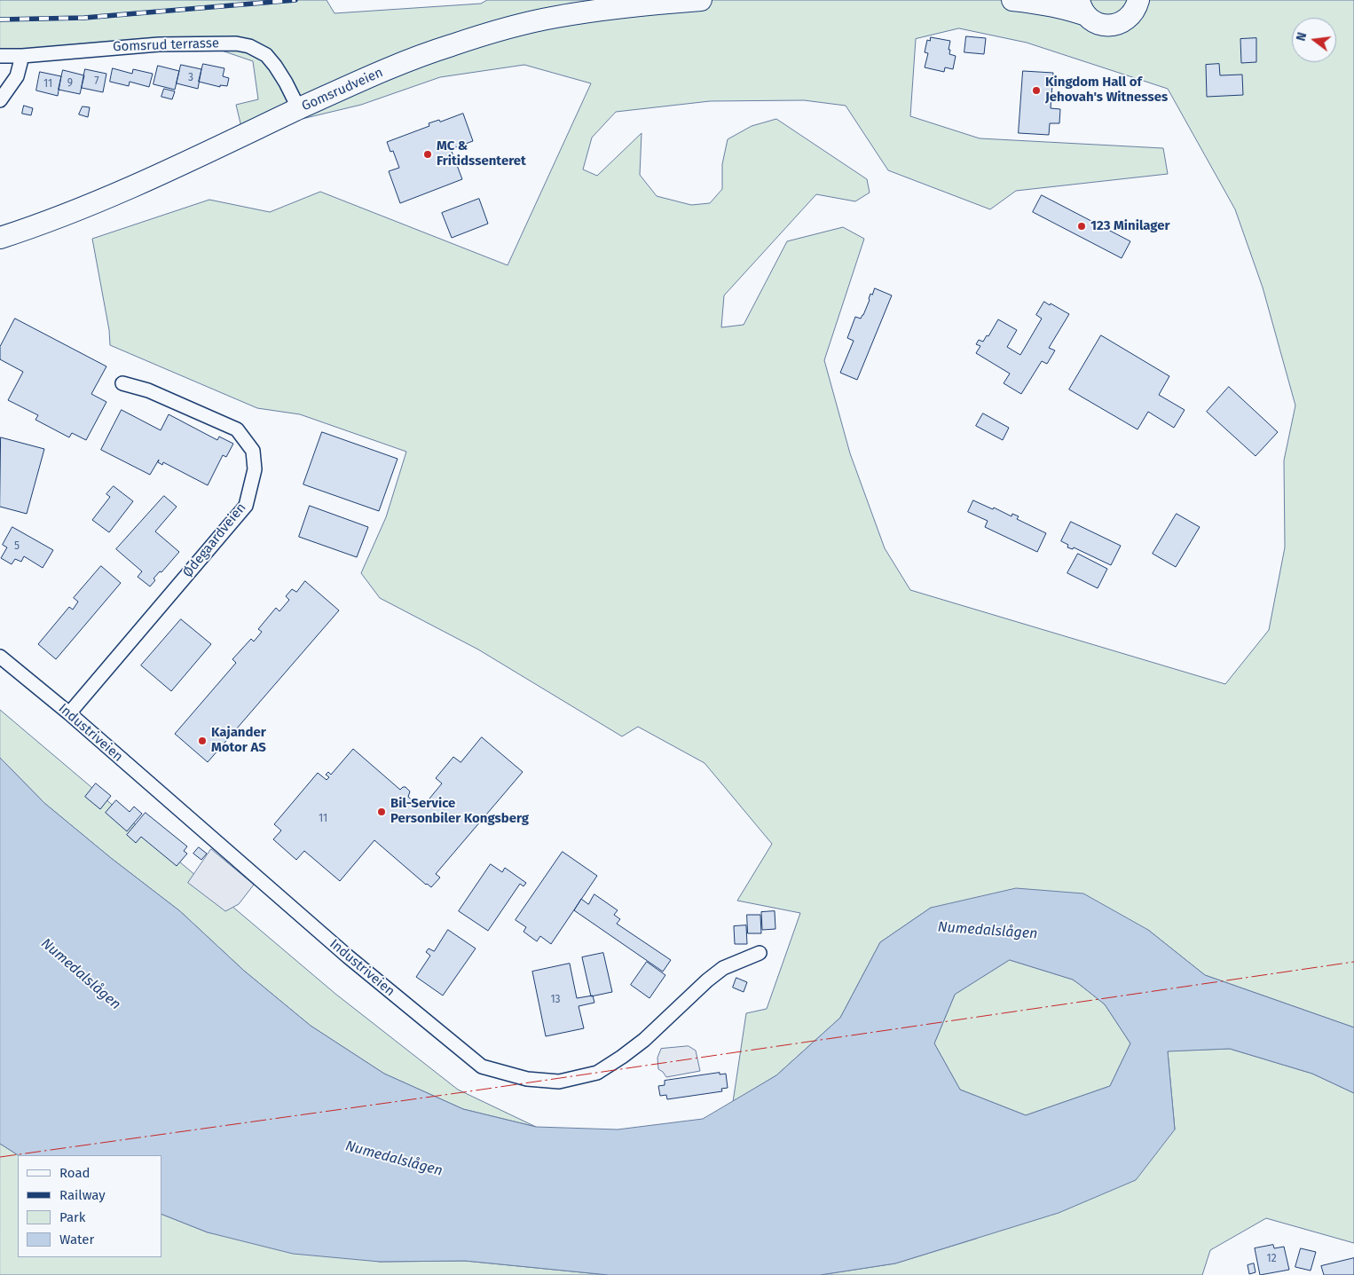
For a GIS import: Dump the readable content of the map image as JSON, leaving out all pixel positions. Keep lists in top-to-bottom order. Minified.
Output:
{"streets":{"main road":["Gomsrudveien"],"street":["Gomsrud terrasse","Ødegaardveien","Industriveien"]},"crossings":[["Gomsrud terrasse","Gomsrudveien"],["Ødegaardveien","Industriveien"]],"water":["Numedalslågen"],"places":["Kingdom Hall of Jehovah's Witnesses","MC & Fritidssenteret","123 Minilager","Kajander Motor AS","Bil-Service Personbiler Kongsberg"],"house_numbers":["3","7","9","11","5","11","13","12"],"legend":["Road","Railway","Park","Water"],"north":"left"}
